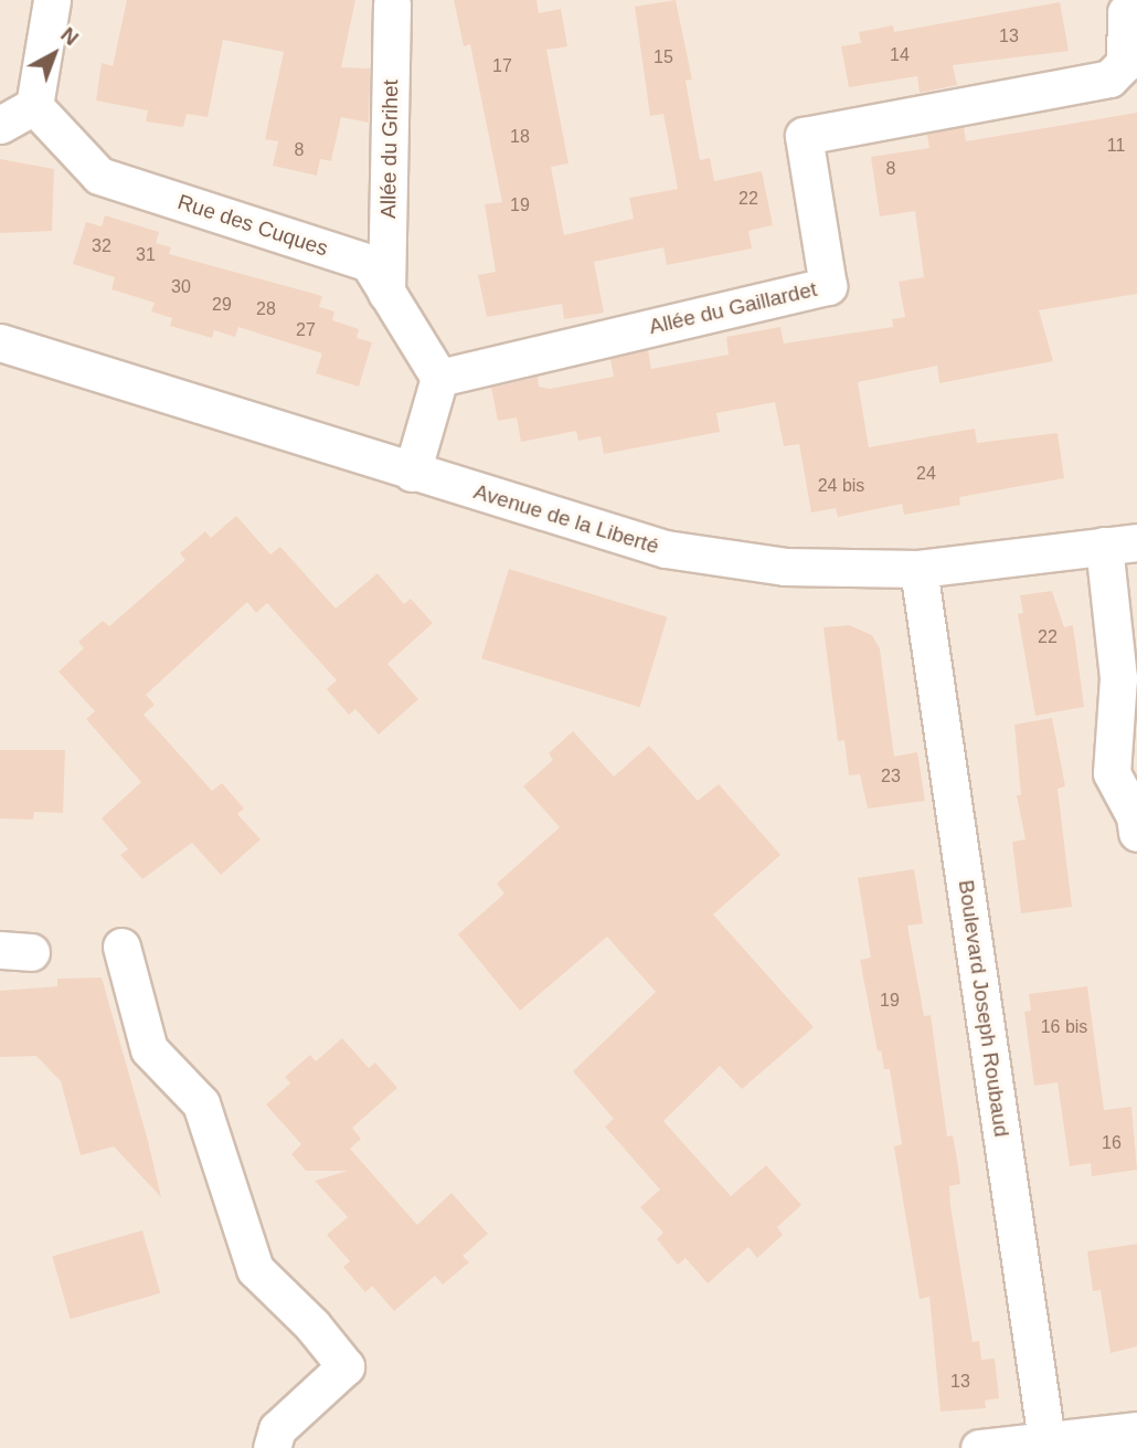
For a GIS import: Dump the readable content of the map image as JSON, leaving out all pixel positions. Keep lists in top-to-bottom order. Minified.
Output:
{"streets":{"street":["Allée du Grihet","Rue des Cuques","Allée du Gaillardet","Avenue de la Liberté","Boulevard Joseph Roubaud"]},"crossings":[["Allée du Grihet","Rue des Cuques"],["Rue des Cuques","Allée du Gaillardet"],["Avenue de la Liberté","Boulevard Joseph Roubaud"]],"house_numbers":["13","14","15","17","18","11","8","8","22","19","32","31","30","29","28","27","24","24 bis","22","23","19","16 bis","16","13"],"north":"top right"}
